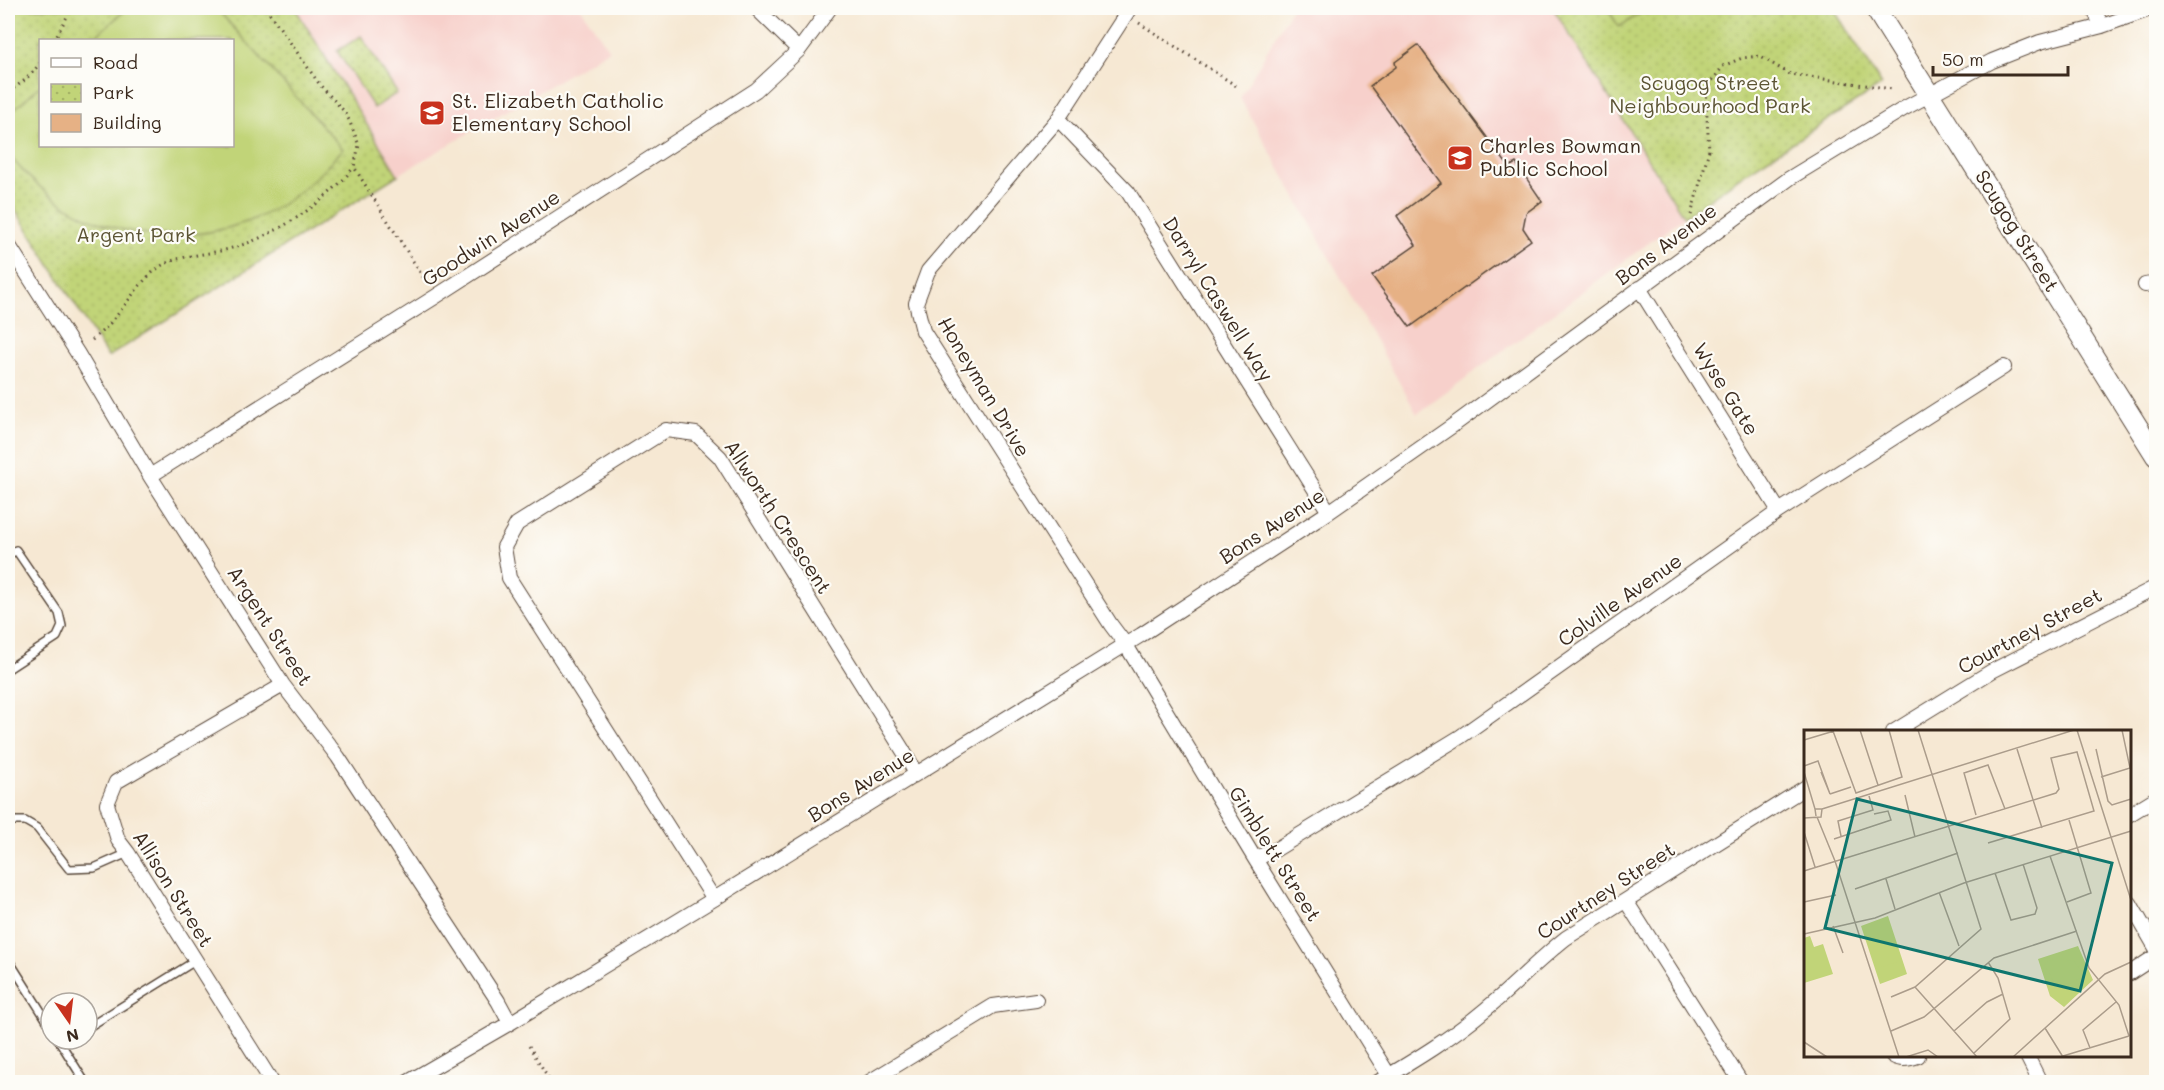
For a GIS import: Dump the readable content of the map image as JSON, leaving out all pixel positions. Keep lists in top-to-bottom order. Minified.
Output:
{"streets":{"street":["Scugog Street","Goodwin Avenue","Bons Avenue","Darryl Caswell Way","Honeyman Drive","Wyse Gate","Allworth Crescent","Colville Avenue","Argent Street","Courtney Street","Gimblett Street","Allison Street"]},"crossings":[["Scugog Street","Bons Avenue"],["Goodwin Avenue","Argent Street"],["Bons Avenue","Darryl Caswell Way"],["Bons Avenue","Honeyman Drive"],["Bons Avenue","Wyse Gate"],["Bons Avenue","Allworth Crescent"],["Bons Avenue","Argent Street"],["Bons Avenue","Gimblett Street"],["Darryl Caswell Way","Honeyman Drive"],["Honeyman Drive","Gimblett Street"],["Wyse Gate","Colville Avenue"],["Colville Avenue","Gimblett Street"],["Argent Street","Allison Street"],["Courtney Street","Gimblett Street"]],"parks":["Scugog Street Neighbourhood Park","Argent Park"],"places":{"school or university":["St. Elizabeth Catholic Elementary School","Charles Bowman Public School"]},"legend":["Road","Park","Building"],"scale_bar":"50 m","north":"bottom"}
